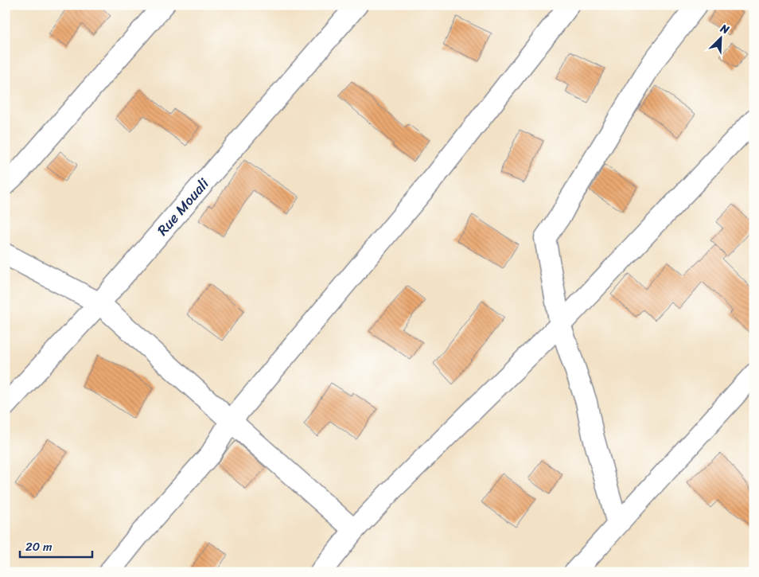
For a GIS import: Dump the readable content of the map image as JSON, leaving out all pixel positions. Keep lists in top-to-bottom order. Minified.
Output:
{"streets":{"street":["Rue Mouali"]},"scale_bar":"20 m","north":"top right"}
